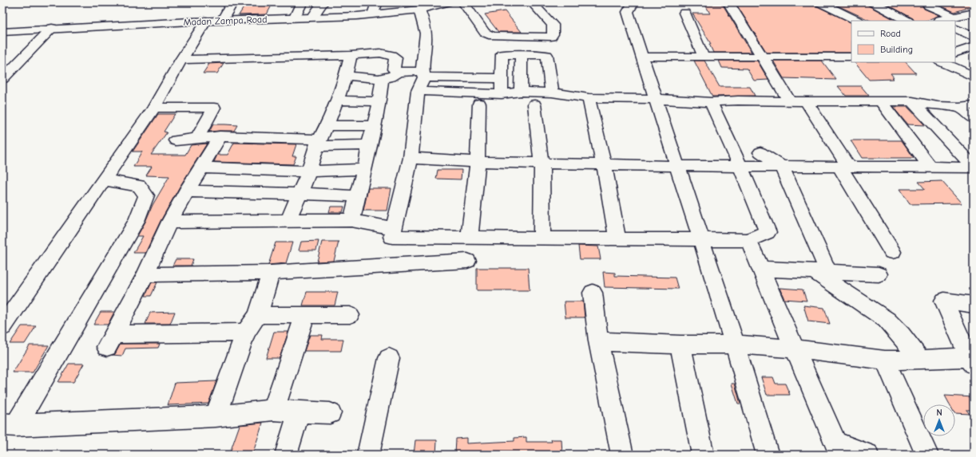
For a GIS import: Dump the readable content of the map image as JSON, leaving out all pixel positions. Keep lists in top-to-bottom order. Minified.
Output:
{"streets":{"main road":["Madan Zampa Road"]},"legend":["Road","Building"],"north":"top"}
